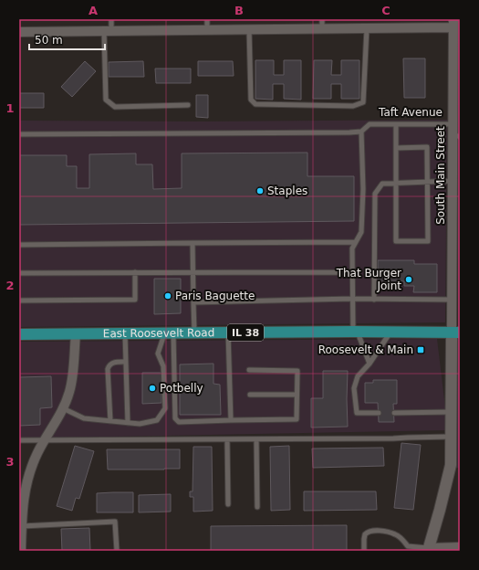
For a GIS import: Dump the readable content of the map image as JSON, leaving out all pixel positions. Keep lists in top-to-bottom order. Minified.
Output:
{"streets":{"main road":["IL 38","East Roosevelt Road"],"street":["South Main Street"],"lane":["Taft Avenue"]},"crossings":[["Taft Avenue","South Main Street"],["South Main Street","East Roosevelt Road"]],"places":{"other":["Staples","That Burger Joint","Paris Baguette","Potbelly"],"transit":["Roosevelt & Main"]},"scale_bar":"50 m","grid":{"columns":["A","B","C"],"rows":["1","2","3"]}}
